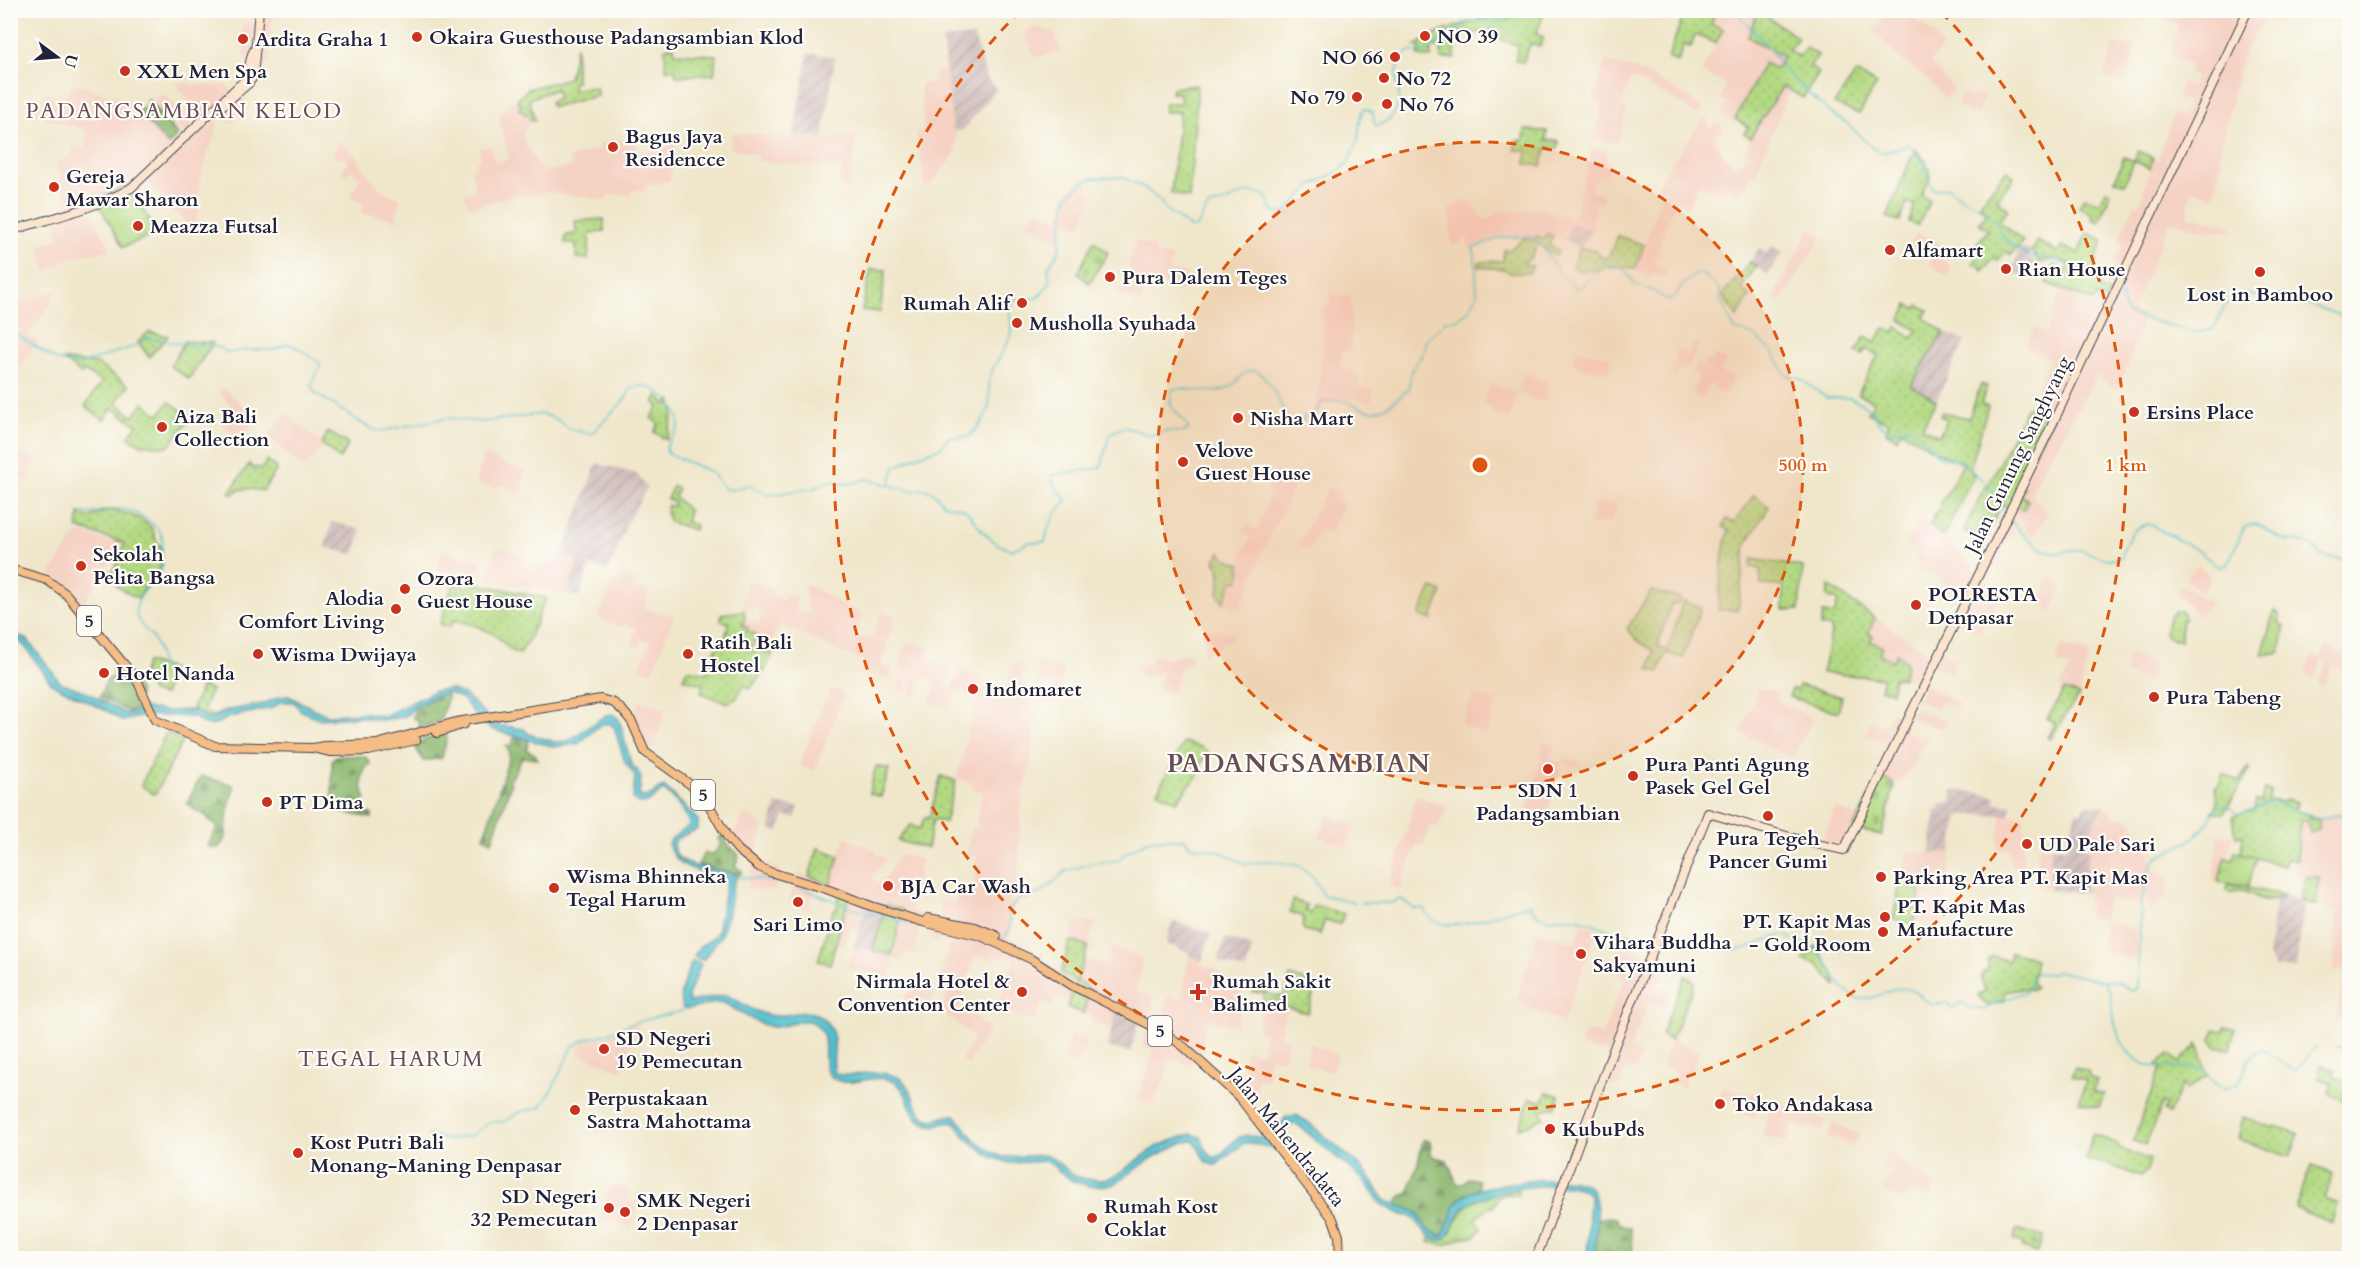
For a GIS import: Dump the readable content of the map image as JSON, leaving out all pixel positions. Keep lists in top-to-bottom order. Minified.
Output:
{"streets":{"highway":["5","Jalan Mahendradatta"],"main road":["Jalan Gunung Sanghyang"]},"districts":["PADANGSAMBIAN KELOD","PADANGSAMBIAN","TEGAL HARUM"],"places":{"other":["NO 39","Okaira Guesthouse Padangsambian Klod","Ardita Graha 1","NO 66","XXL Men Spa","No 72","No 79","No 76","Bagus Jaya Residencce","Gereja Mawar Sharon","Meazza Futsal","Alfamart","Rian House","Lost in Bamboo","Pura Dalem Teges","Rumah Alif","Musholla Syuhada","Ersins Place","Nisha Mart","Aiza Bali Collection","Velove Guest House","Sekolah Pelita Bangsa","Ozora Guest House","POLRESTA Denpasar","Alodia Comfort Living","Wisma Dwijaya","Ratih Bali Hostel","Hotel Nanda","Indomaret","Pura Tabeng","SDN 1 Padangsambian","Pura Panti Agung Pasek Gel Gel","PT Dima","Pura Tegeh Pancer Gumi","UD Pale Sari","Parking Area PT. Kapit Mas","BJA Car Wash","Wisma Bhinneka Tegal Harum","Sari Limo","PT. Kapit Mas Manufacture","PT. Kapit Mas - Gold Room","Vihara Buddha Sakyamuni","Nirmala Hotel & Convention Center","SD Negeri 19 Pemecutan","Toko Andakasa","Perpustakaan Sastra Mahottama","KubuPds","Kost Putri Bali Monang-Maning Denpasar","SD Negeri 32 Pemecutan","SMK Negeri 2 Denpasar","Rumah Kost Coklat"],"health":["Rumah Sakit Balimed"]},"north":"right","rings":["500 m","1 km"]}
